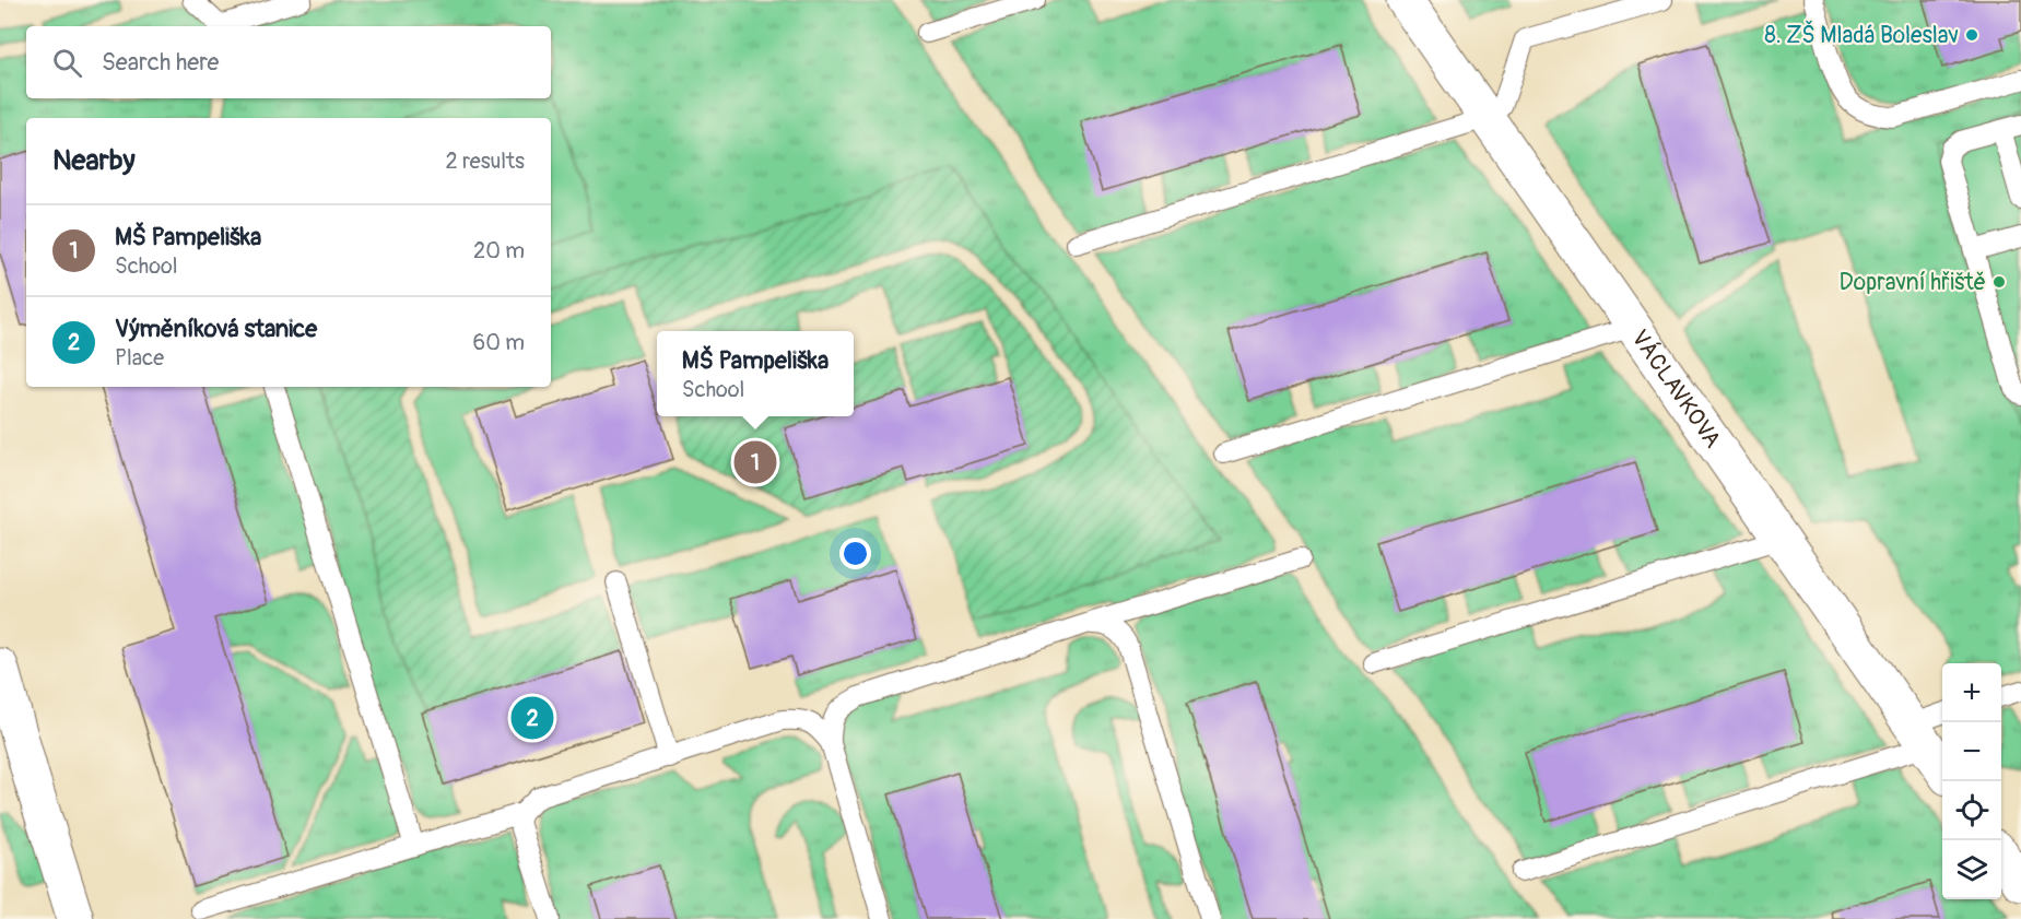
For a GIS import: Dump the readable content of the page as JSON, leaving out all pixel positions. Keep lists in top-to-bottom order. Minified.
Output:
{"streets":{"street":["VÁCLAVKOVA"]},"places":["8. ZŠ Mladá Boleslav","Dopravní hřiště"],"page":{"search":"Search here","heading":["Nearby","2 results"],"list":[{"mark":"1","name":"MŠ Pampeliška","note":"School","value":"20 m"},{"mark":"2","name":"Výměníková stanice","note":"Place","value":"60 m"}],"popup":["MŠ Pampeliška","School"],"pins":["1","2"],"map_buttons":["+","−"]}}
